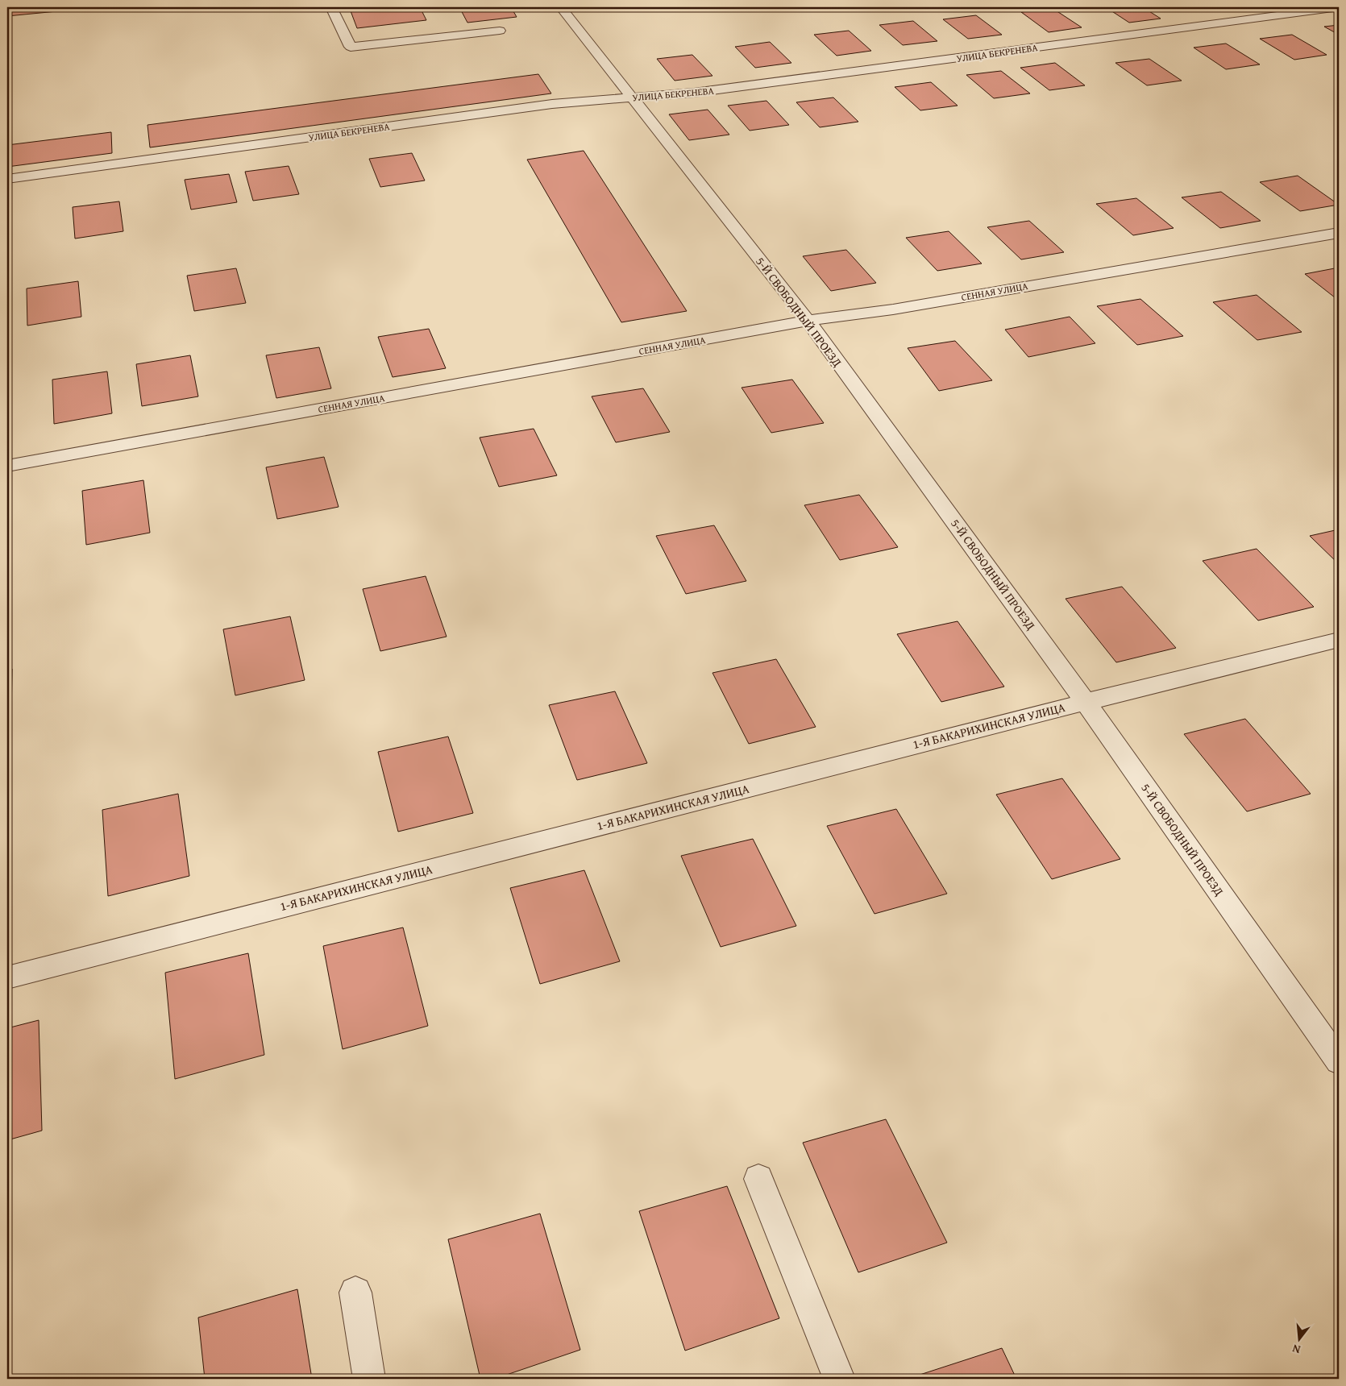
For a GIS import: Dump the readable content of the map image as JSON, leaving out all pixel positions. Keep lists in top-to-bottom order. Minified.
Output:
{"streets":{"street":["УЛИЦА БЕКРЕНЕВА","СЕННАЯ УЛИЦА","5-Й СВОБОДНЫЙ ПРОЕЗД","1-Я БАКАРИХИНСКАЯ УЛИЦА"]},"crossings":[["УЛИЦА БЕКРЕНЕВА","5-Й СВОБОДНЫЙ ПРОЕЗД"],["СЕННАЯ УЛИЦА","5-Й СВОБОДНЫЙ ПРОЕЗД"],["5-Й СВОБОДНЫЙ ПРОЕЗД","1-Я БАКАРИХИНСКАЯ УЛИЦА"]],"north":"bottom"}
